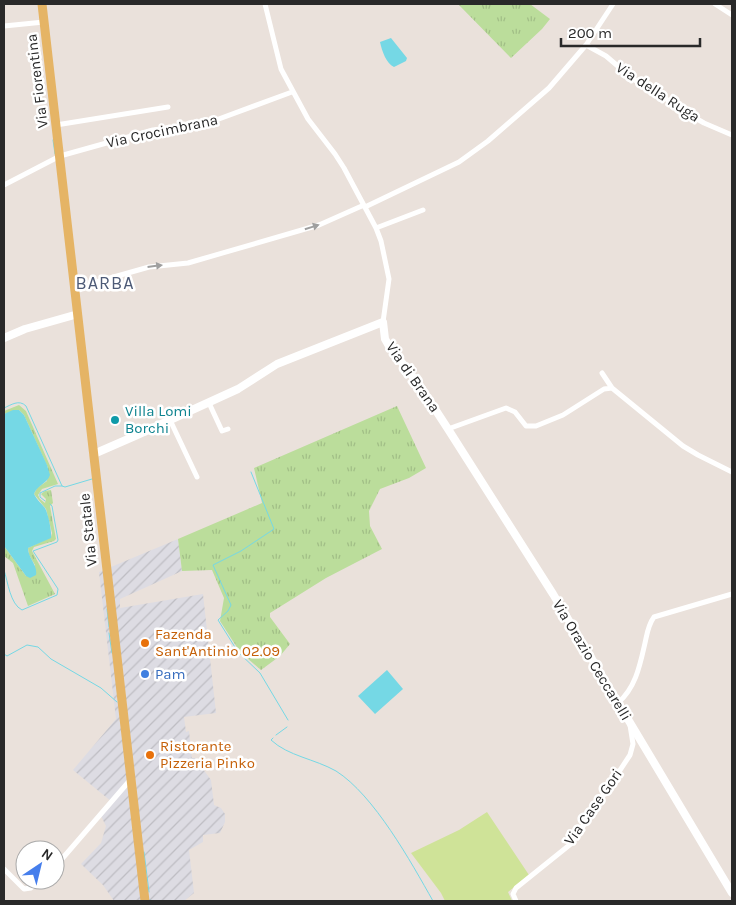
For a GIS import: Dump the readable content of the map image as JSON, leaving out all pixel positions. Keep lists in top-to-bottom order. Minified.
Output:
{"streets":{"main road":["Via Fiorentina","Via Statale"],"street":["Via della Ruga","Via Crocimbrana","Via di Brana","Via Orazio Ceccarelli","Via Case Gori"]},"crossings":[["Via Fiorentina","Via Crocimbrana"],["Via Fiorentina","Via Statale"],["Via Crocimbrana","Via di Brana"],["Via Crocimbrana","Via Statale"],["Via di Brana","Via Orazio Ceccarelli"],["Via Orazio Ceccarelli","Via Case Gori"]],"districts":["BARBA"],"places":["Villa Lomi Borchi","Fazenda Sant'Antinio 02.09","Pam","Ristorante Pizzeria Pinko"],"scale_bar":"200 m","north":"top right"}
